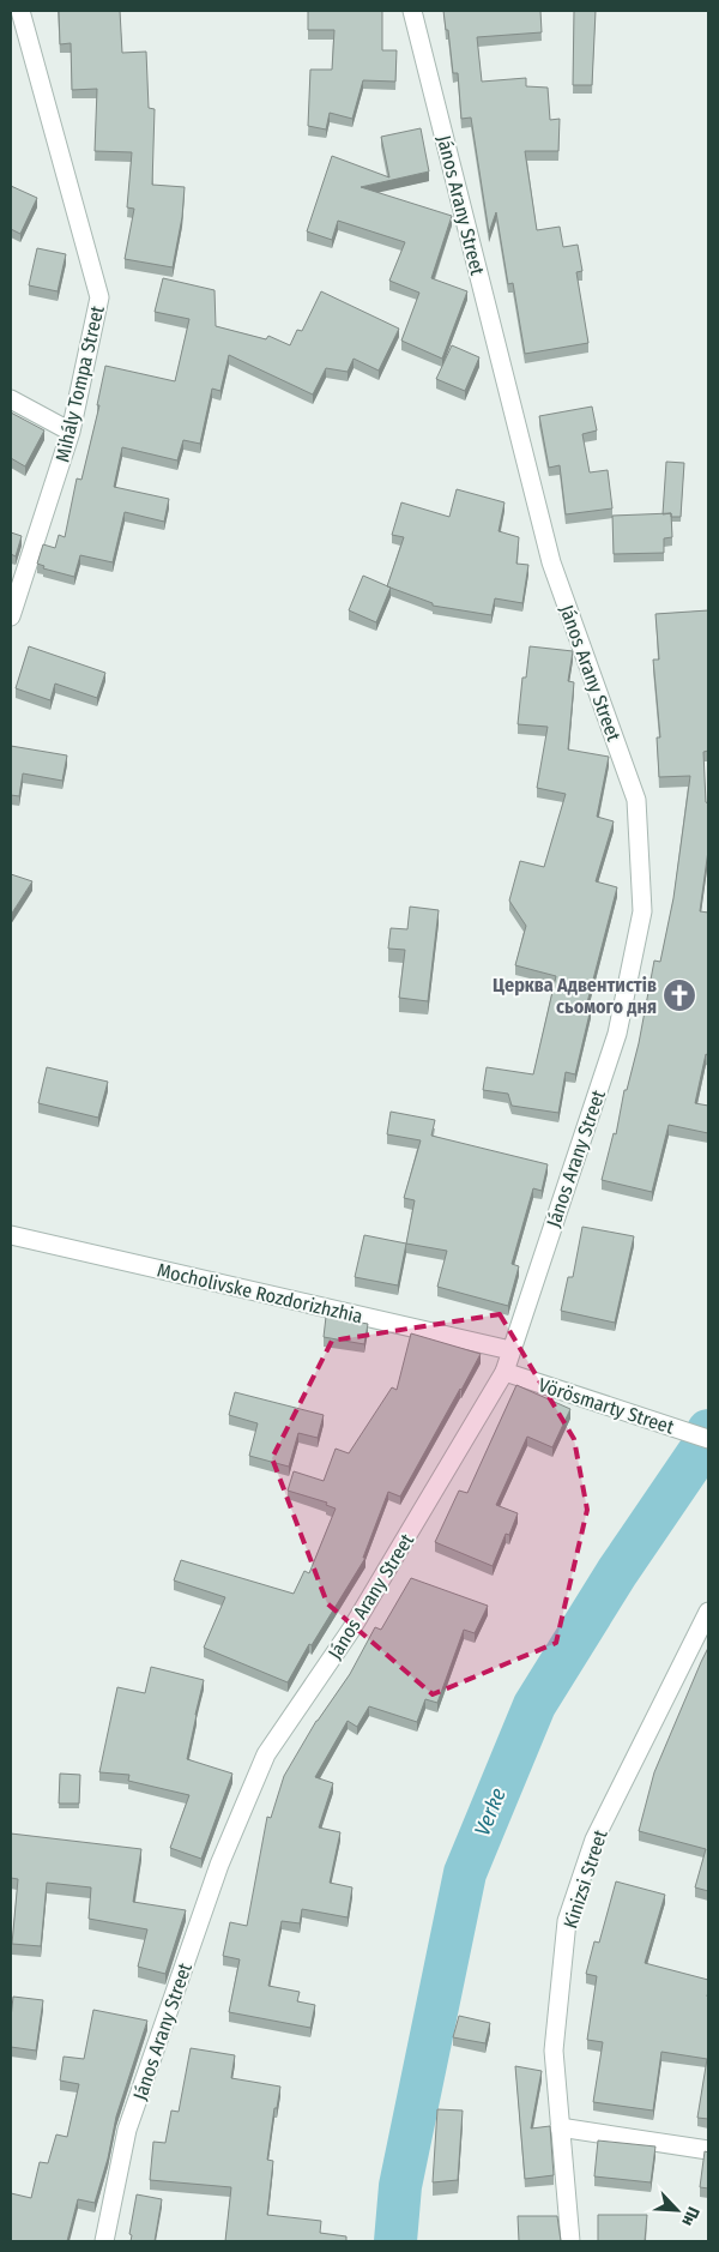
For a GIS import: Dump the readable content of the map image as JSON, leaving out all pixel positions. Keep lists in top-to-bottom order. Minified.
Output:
{"streets":{"street":["János Arany Street","Mihály Tompa Street","Mocholivske Rozdorizhzhia","Vörösmarty Street","Kinizsi Street"]},"crossings":[["János Arany Street","Mocholivske Rozdorizhzhia"],["János Arany Street","Vörösmarty Street"]],"water":["Verke"],"places":{"church":["Церква Адвентистів сьомого дня"]},"north":"bottom right"}
